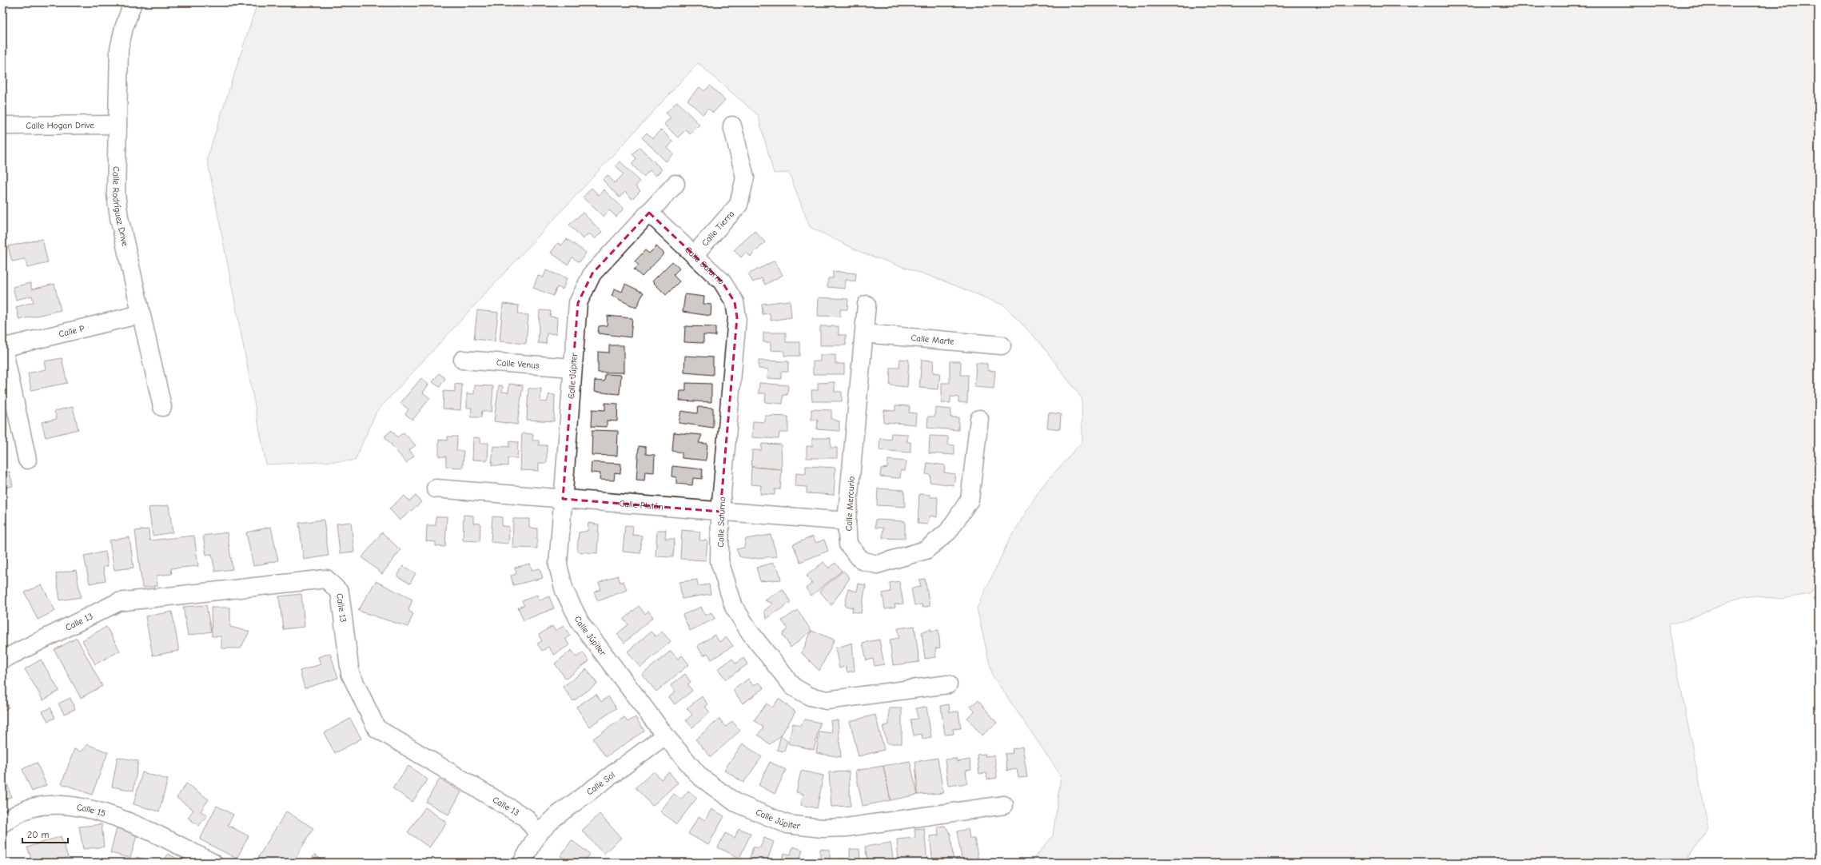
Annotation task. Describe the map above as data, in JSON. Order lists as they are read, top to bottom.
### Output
{
  "streets": {
    "street": [
      "Calle Hogan Drive",
      "Calle Rodríguez Drive",
      "Calle Tierra",
      "Calle Saturno",
      "Calle P",
      "Calle Marte",
      "Calle Venus",
      "Calle Júpiter",
      "Calle Mercurio",
      "Calle Plutón",
      "Calle 13",
      "Calle Sol",
      "Calle 15"
    ]
  },
  "crossings": [
    ["Calle Hogan Drive", "Calle Rodríguez Drive"],
    ["Calle Rodríguez Drive", "Calle P"],
    ["Calle Tierra", "Calle Saturno"],
    ["Calle Saturno", "Calle Júpiter"],
    ["Calle Saturno", "Calle Plutón"],
    ["Calle Marte", "Calle Mercurio"],
    ["Calle Venus", "Calle Júpiter"],
    ["Calle Júpiter", "Calle Plutón"],
    ["Calle Júpiter", "Calle Sol"],
    ["Calle Mercurio", "Calle Plutón"],
    ["Calle 13", "Calle Sol"]
  ],
  "scale_bar": "20 m"
}
